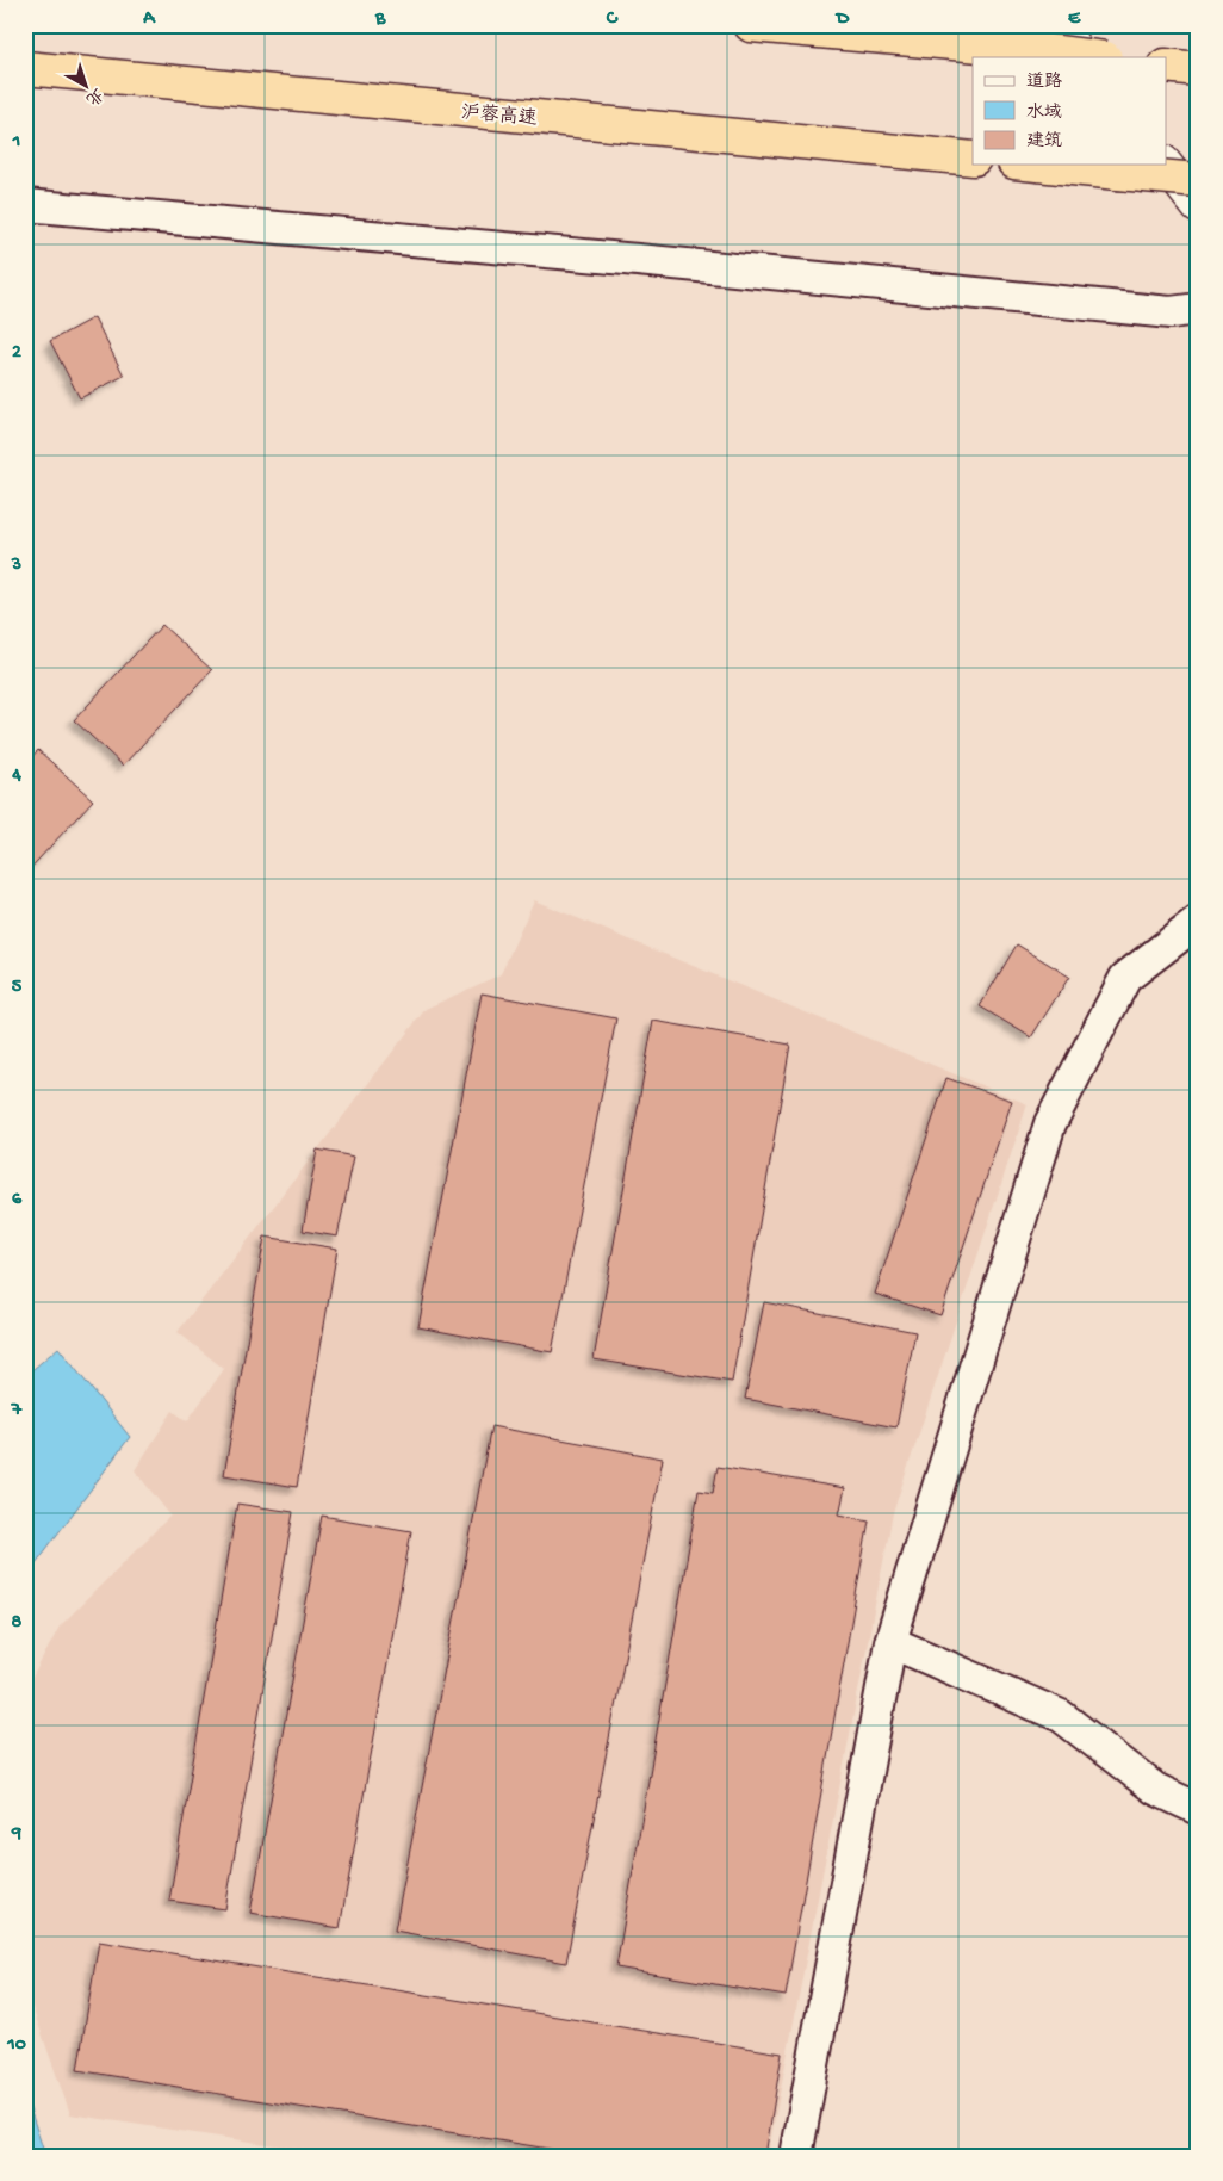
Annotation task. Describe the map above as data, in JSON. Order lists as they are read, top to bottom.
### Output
{
  "streets": {
    "highway": ["沪蓉高速"]
  },
  "legend": ["道路", "水域", "建筑"],
  "north": "bottom right",
  "grid": {
    "columns": [
      "A",
      "B",
      "C",
      "D",
      "E"
    ],
    "rows": [
      "1",
      "2",
      "3",
      "4",
      "5",
      "6",
      "7",
      "8",
      "9",
      "10"
    ]
  }
}
